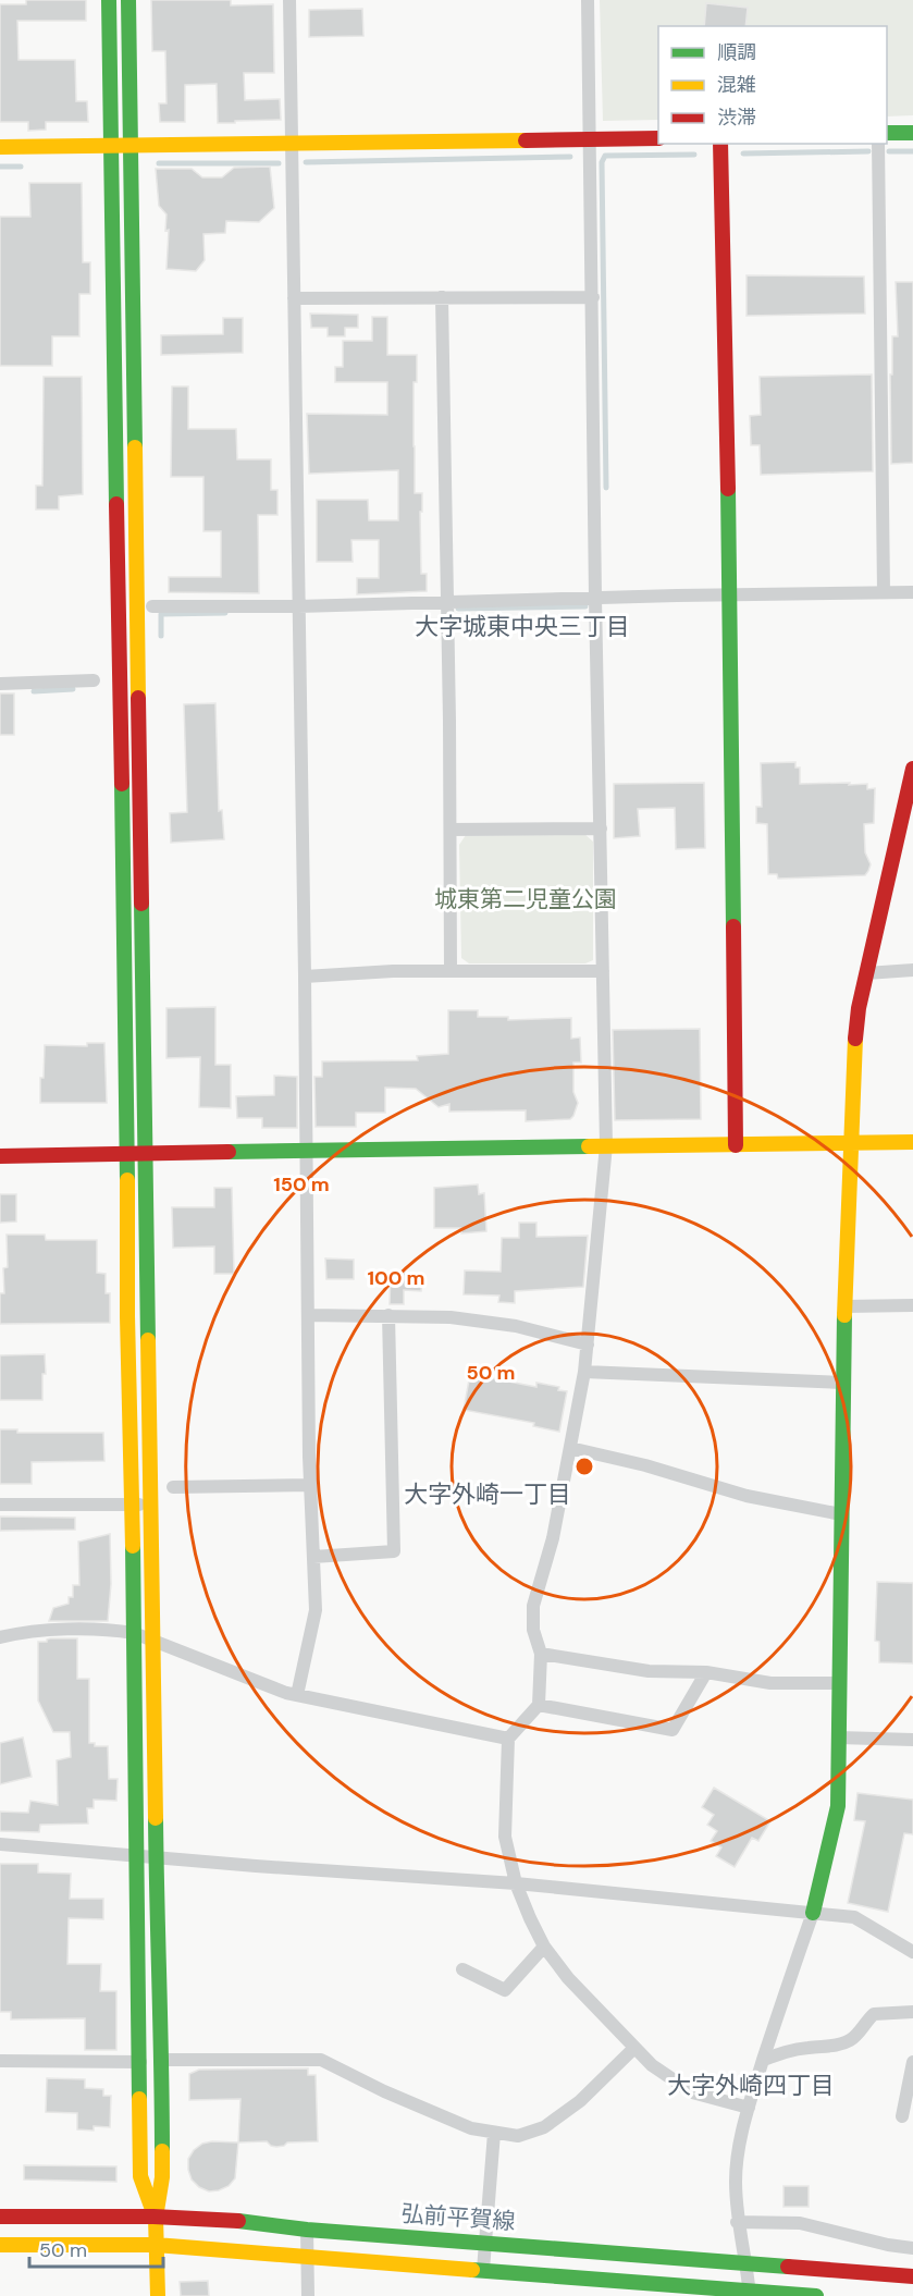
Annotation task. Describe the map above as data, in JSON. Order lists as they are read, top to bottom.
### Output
{
  "streets": {
    "street": ["弘前平賀線"]
  },
  "districts": ["大字城東中央三丁目", "大字外崎一丁目", "大字外崎四丁目"],
  "parks": ["城東第二児童公園"],
  "legend": ["順調", "混雑", "渋滞"],
  "scale_bar": "50 m",
  "rings": ["150 m", "100 m", "50 m"]
}
